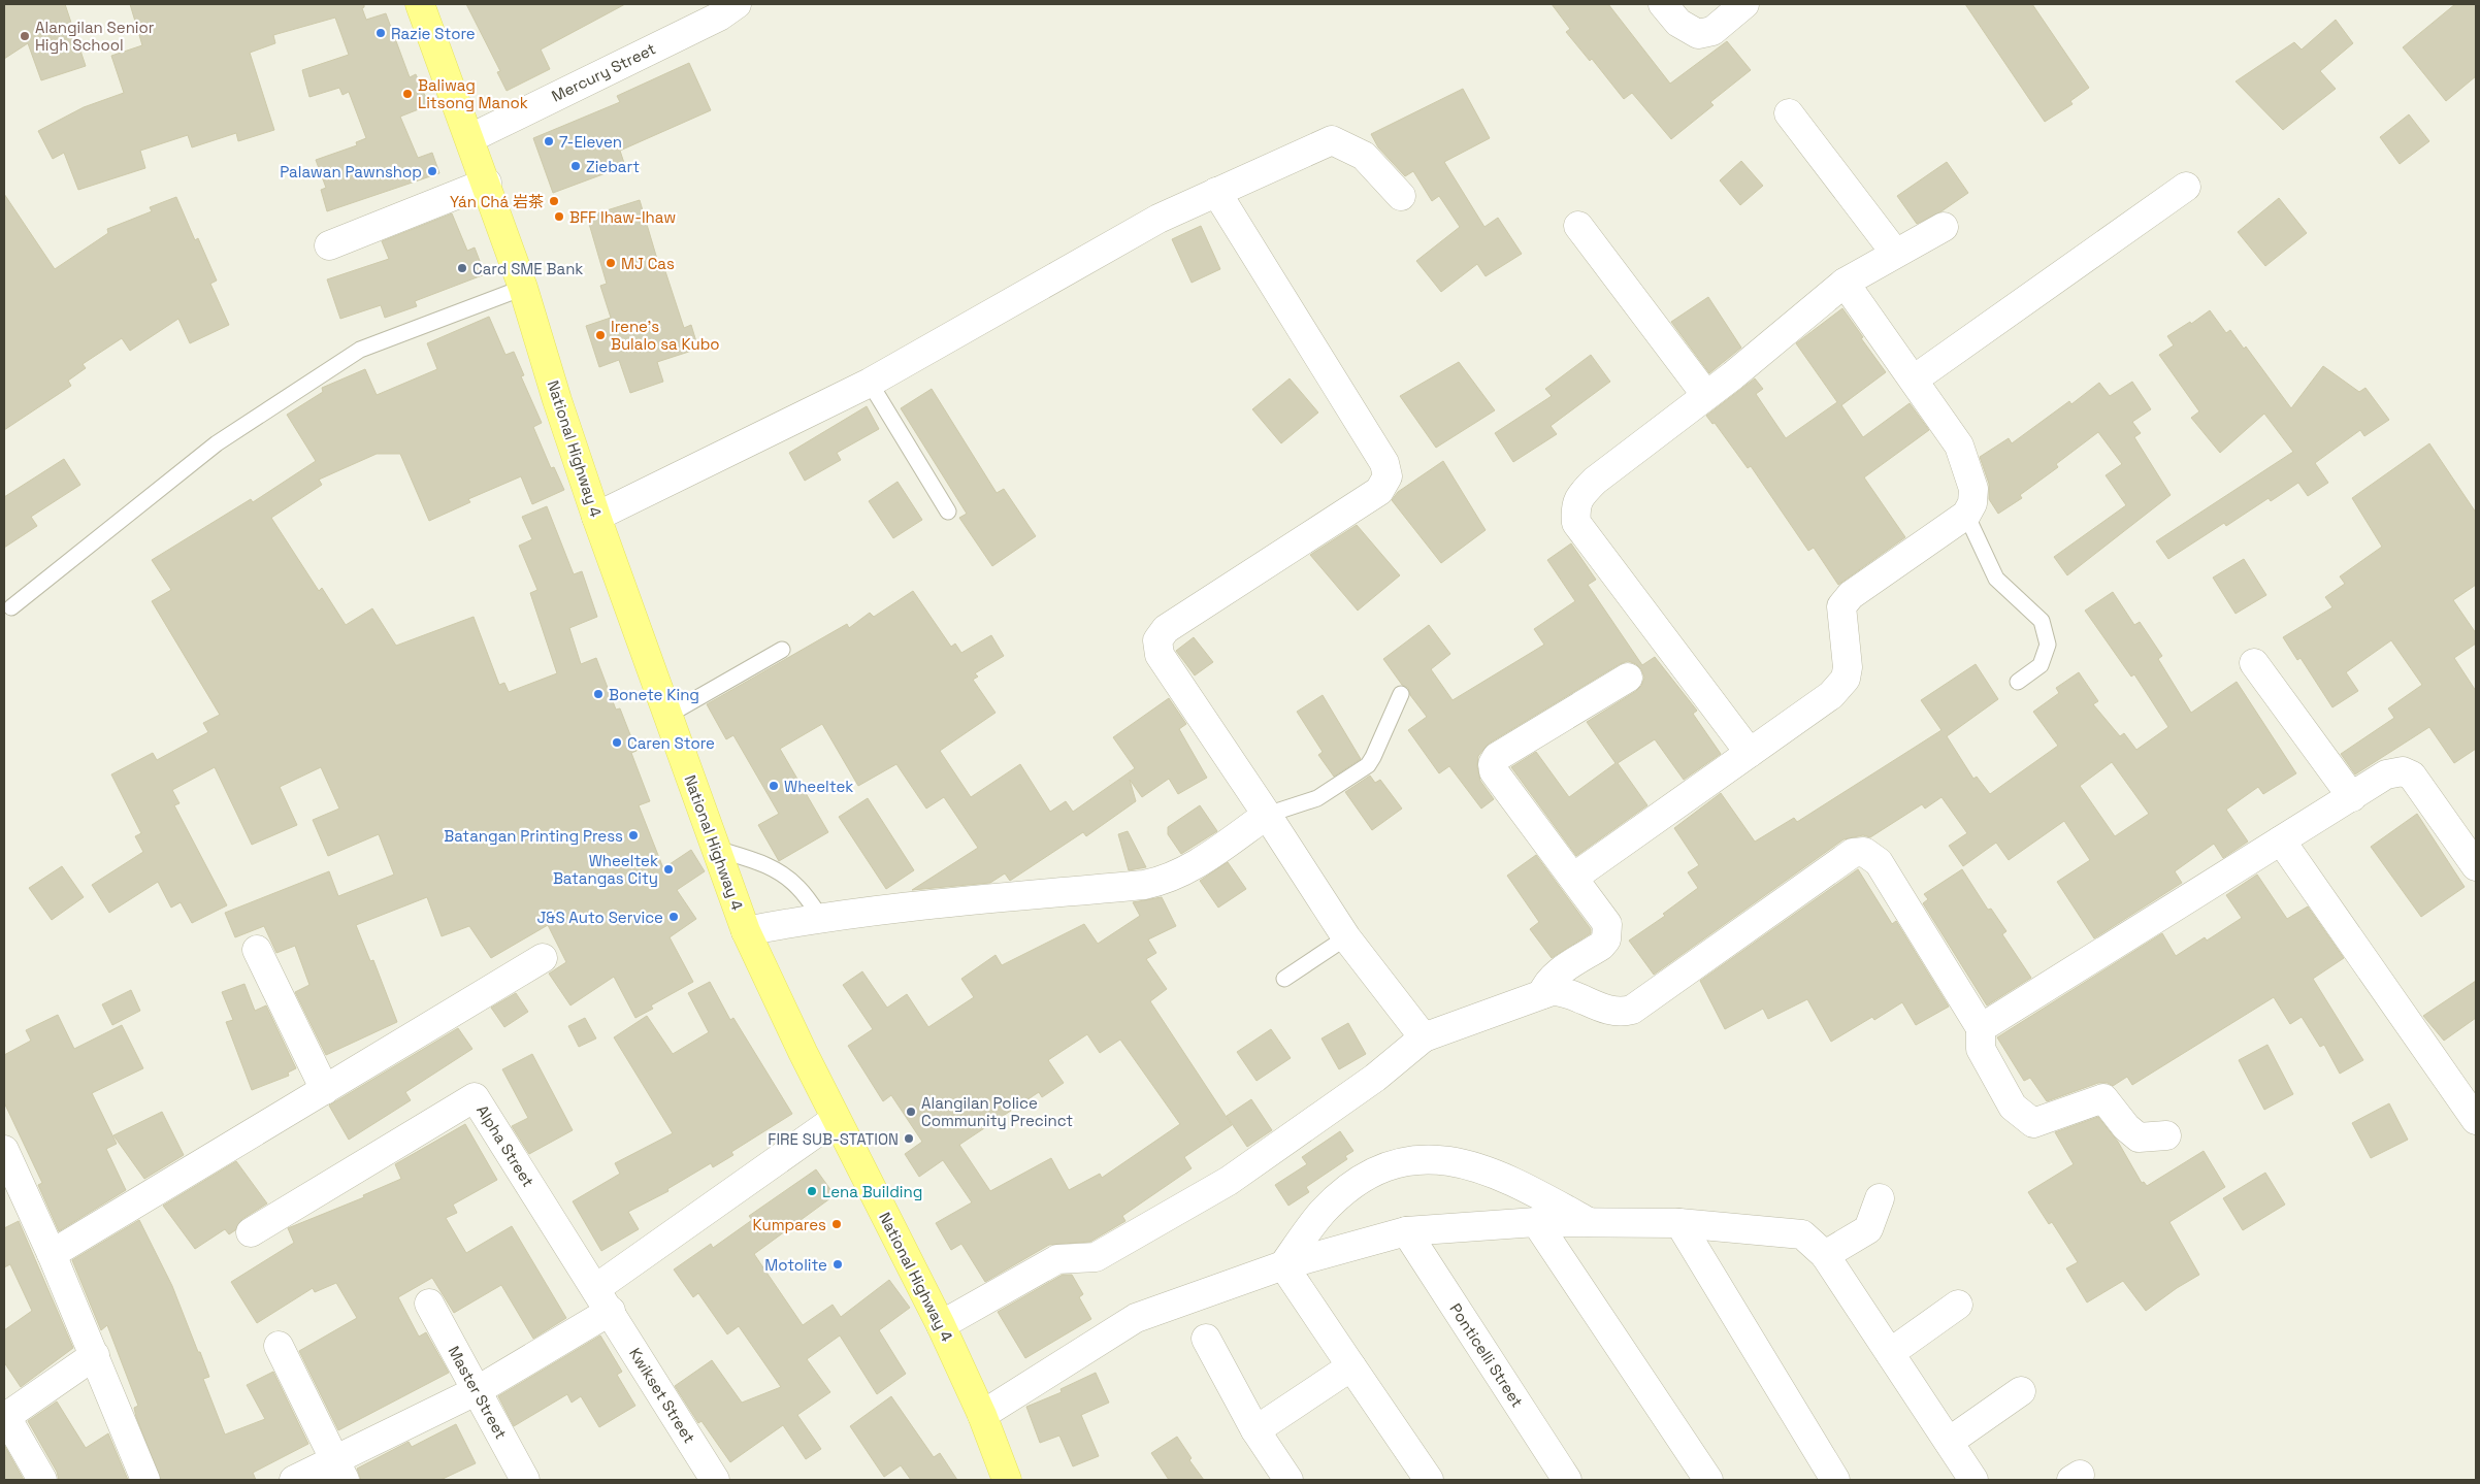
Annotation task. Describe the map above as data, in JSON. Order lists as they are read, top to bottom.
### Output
{
  "streets": {
    "main road": ["National Highway 4"],
    "street": [
      "Mercury Street",
      "Alpha Street",
      "Ponticelli Street",
      "Master Street",
      "Kwikset Street"
    ]
  },
  "crossings": [
    ["Mercury Street", "National Highway 4"],
    ["Alpha Street", "Kwikset Street"]
  ],
  "places": [
    "Razie Store",
    "Alangilan Senior High School",
    "Baliwag Litsong Manok",
    "7-Eleven",
    "Ziebart",
    "Palawan Pawnshop",
    "Yán Chá 岩茶",
    "BFF Ihaw-Ihaw",
    "MJ Cas",
    "Card SME Bank",
    "Irene's Bulalo sa Kubo",
    "Bonete King",
    "Caren Store",
    "Wheeltek",
    "Batangan Printing Press",
    "Wheeltek Batangas City",
    "J&S Auto Service",
    "Alangilan Police Community Precinct",
    "FIRE SUB-STATION",
    "Lena Building",
    "Kumpares",
    "Motolite"
  ]
}
